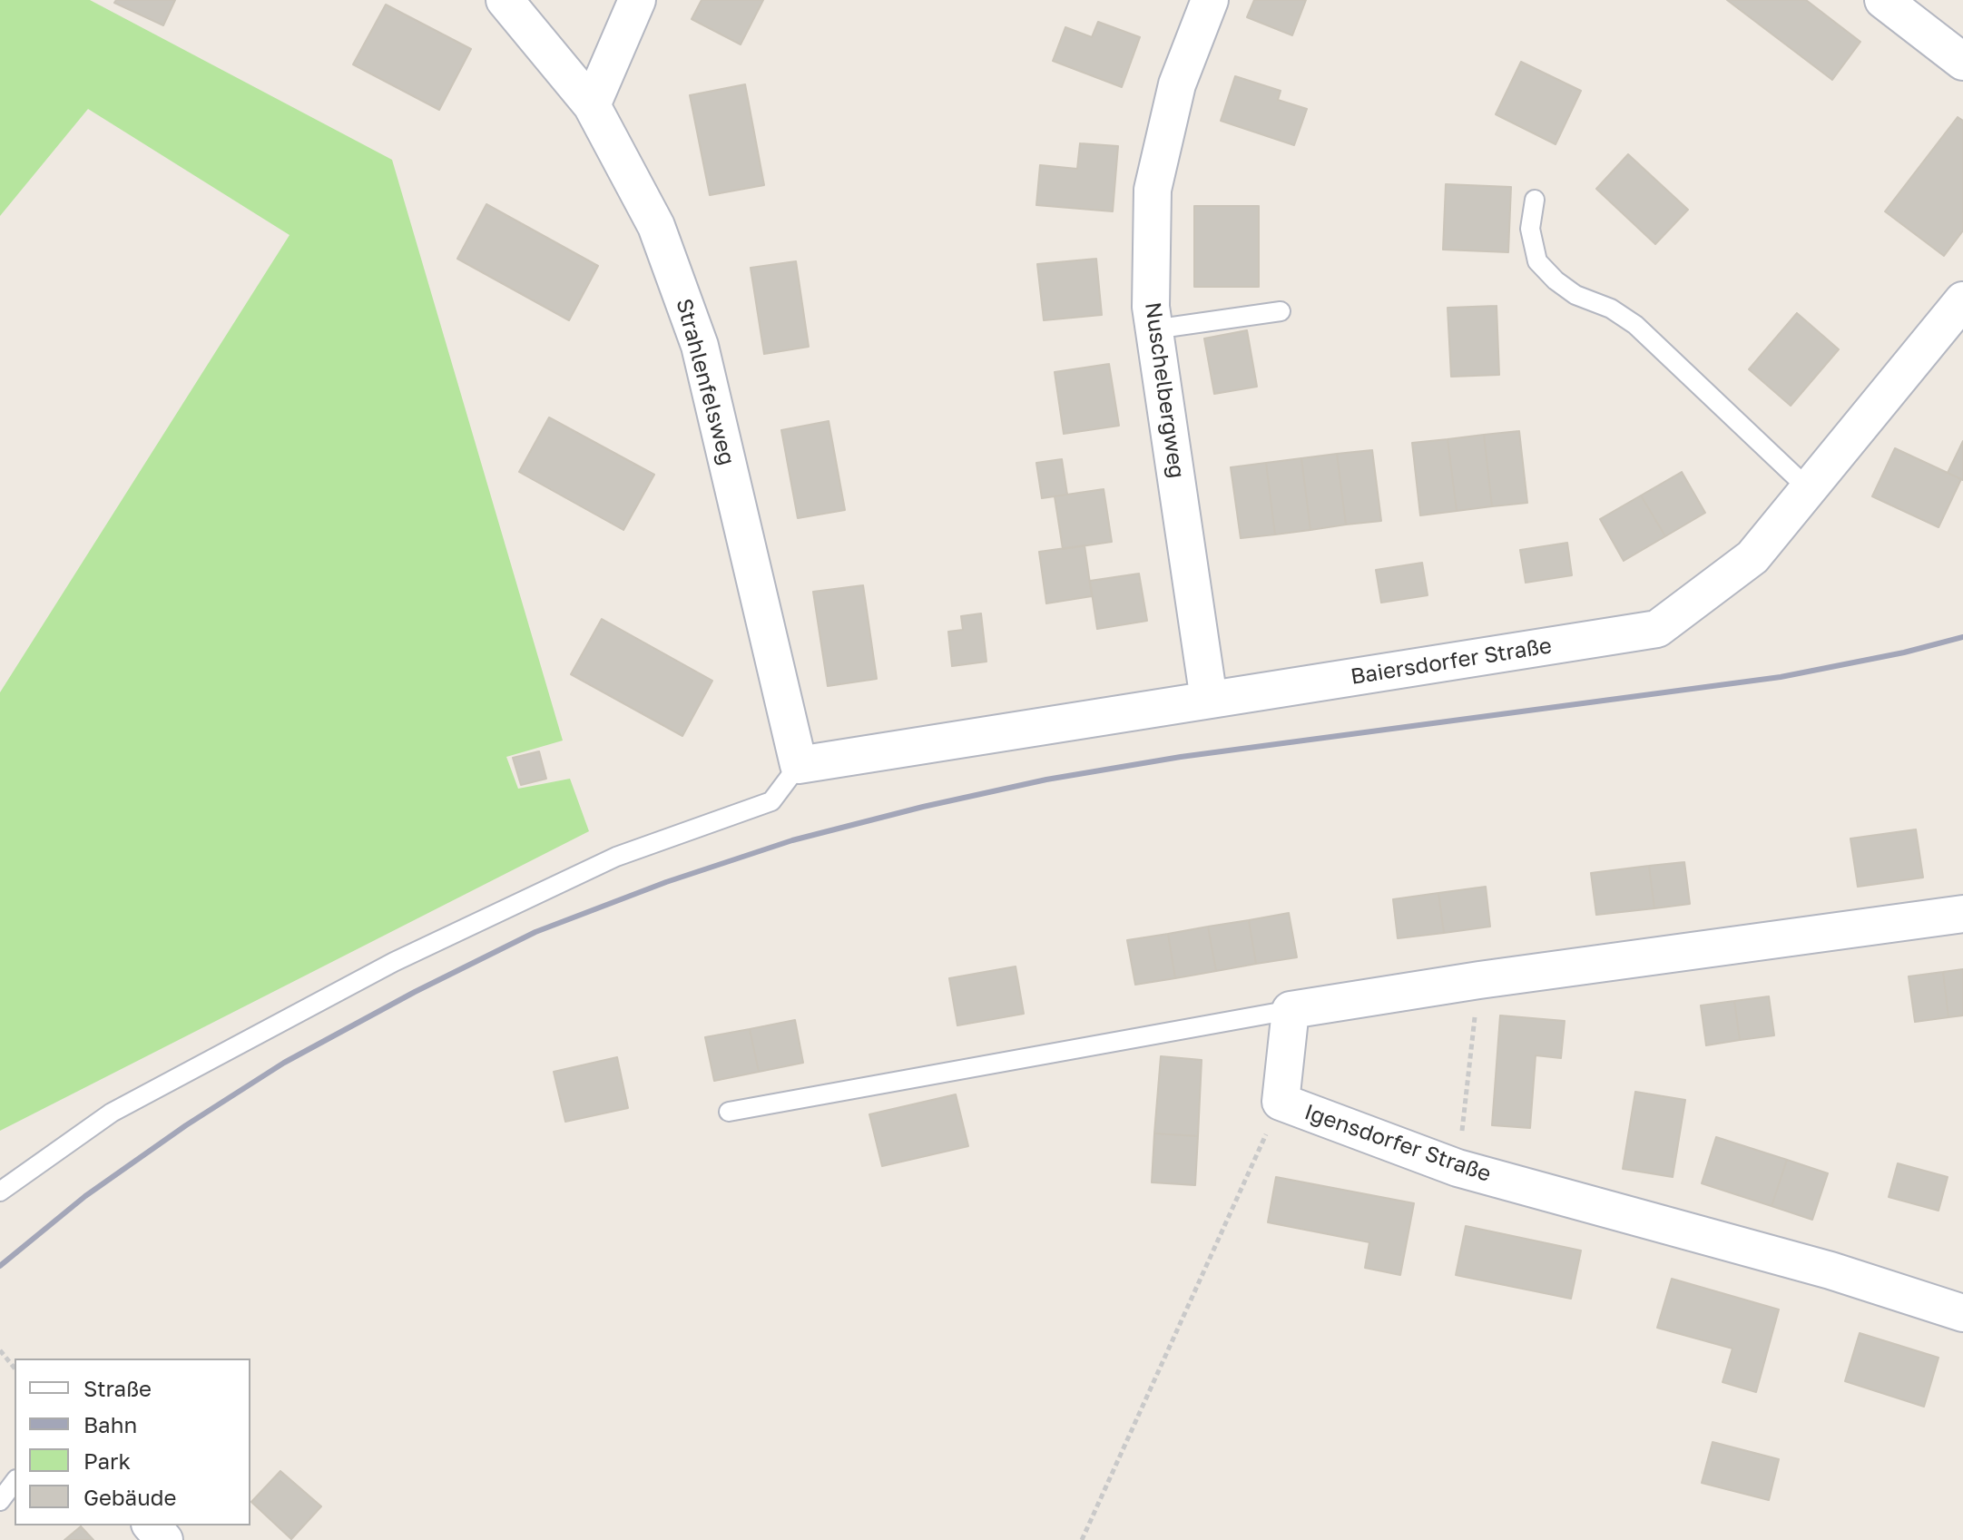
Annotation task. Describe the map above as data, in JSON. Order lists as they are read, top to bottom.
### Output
{
  "streets": {
    "street": [
      "Strahlenfelsweg",
      "Nuschelbergweg",
      "Baiersdorfer Straße",
      "Igensdorfer Straße"
    ]
  },
  "crossings": [
    ["Strahlenfelsweg", "Baiersdorfer Straße"],
    ["Nuschelbergweg", "Baiersdorfer Straße"]
  ],
  "legend": [
    "Straße",
    "Bahn",
    "Park",
    "Gebäude"
  ]
}
